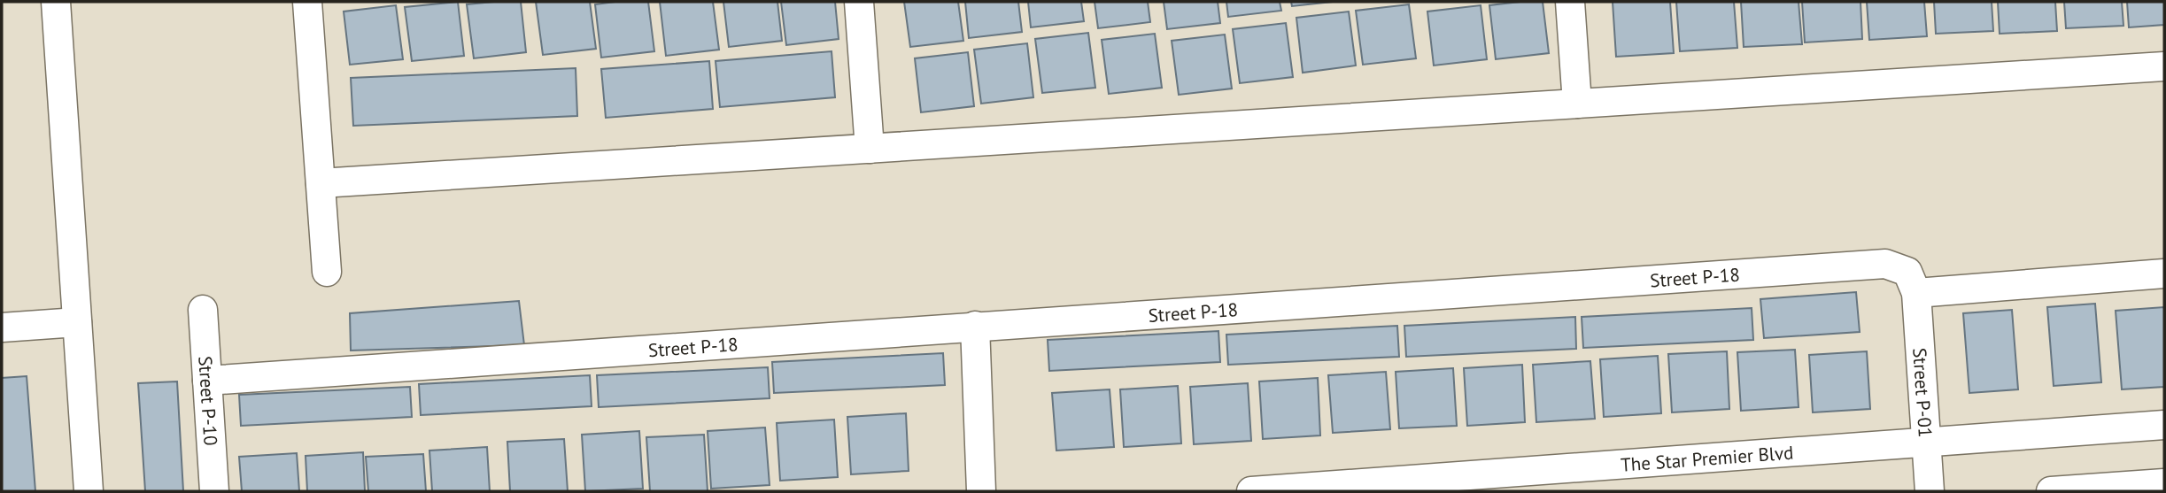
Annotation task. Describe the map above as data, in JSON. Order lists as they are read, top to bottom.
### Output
{
  "streets": {
    "street": [
      "Street P-18",
      "Street P-01",
      "Street P-10",
      "The Star Premier Blvd"
    ]
  },
  "crossings": [
    ["Street P-18", "Street P-01"],
    ["Street P-18", "Street P-10"],
    ["Street P-01", "The Star Premier Blvd"]
  ]
}
